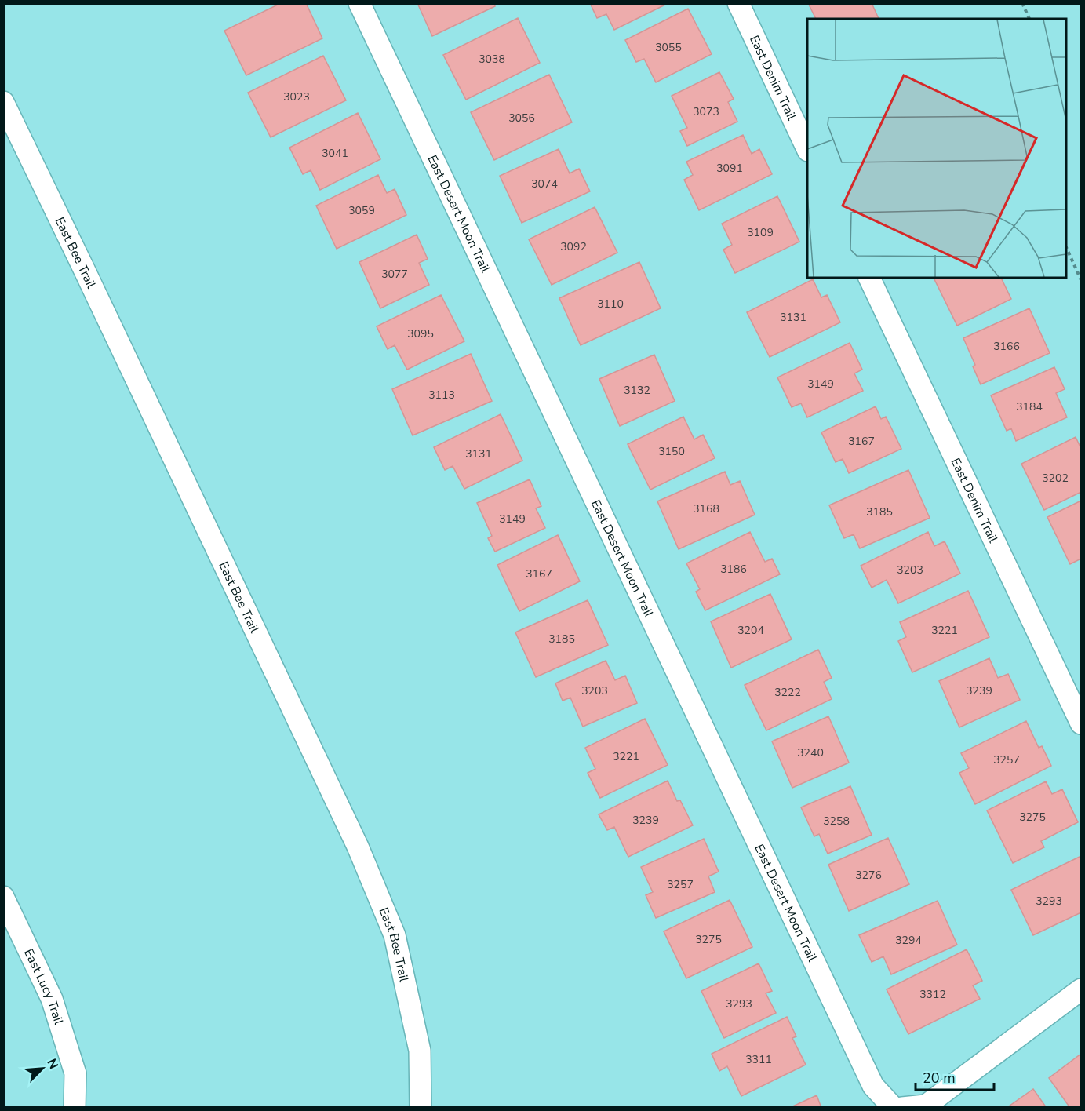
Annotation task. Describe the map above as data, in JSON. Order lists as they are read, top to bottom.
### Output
{
  "streets": {
    "street": [
      "East Denim Trail",
      "East Desert Moon Trail",
      "East Bee Trail",
      "East Lucy Trail"
    ]
  },
  "house_numbers": [
    "3055",
    "3038",
    "3023",
    "3073",
    "3056",
    "3041",
    "3091",
    "3074",
    "3059",
    "3109",
    "3092",
    "3077",
    "3110",
    "3131",
    "3095",
    "3166",
    "3149",
    "3132",
    "3113",
    "3184",
    "3167",
    "3150",
    "3131",
    "3202",
    "3168",
    "3185",
    "3149",
    "3186",
    "3203",
    "3167",
    "3204",
    "3221",
    "3185",
    "3203",
    "3239",
    "3222",
    "3240",
    "3221",
    "3257",
    "3275",
    "3239",
    "3258",
    "3276",
    "3257",
    "3293",
    "3275",
    "3294",
    "3312",
    "3293",
    "3311"
  ],
  "scale_bar": "20 m",
  "north": "top right"
}
